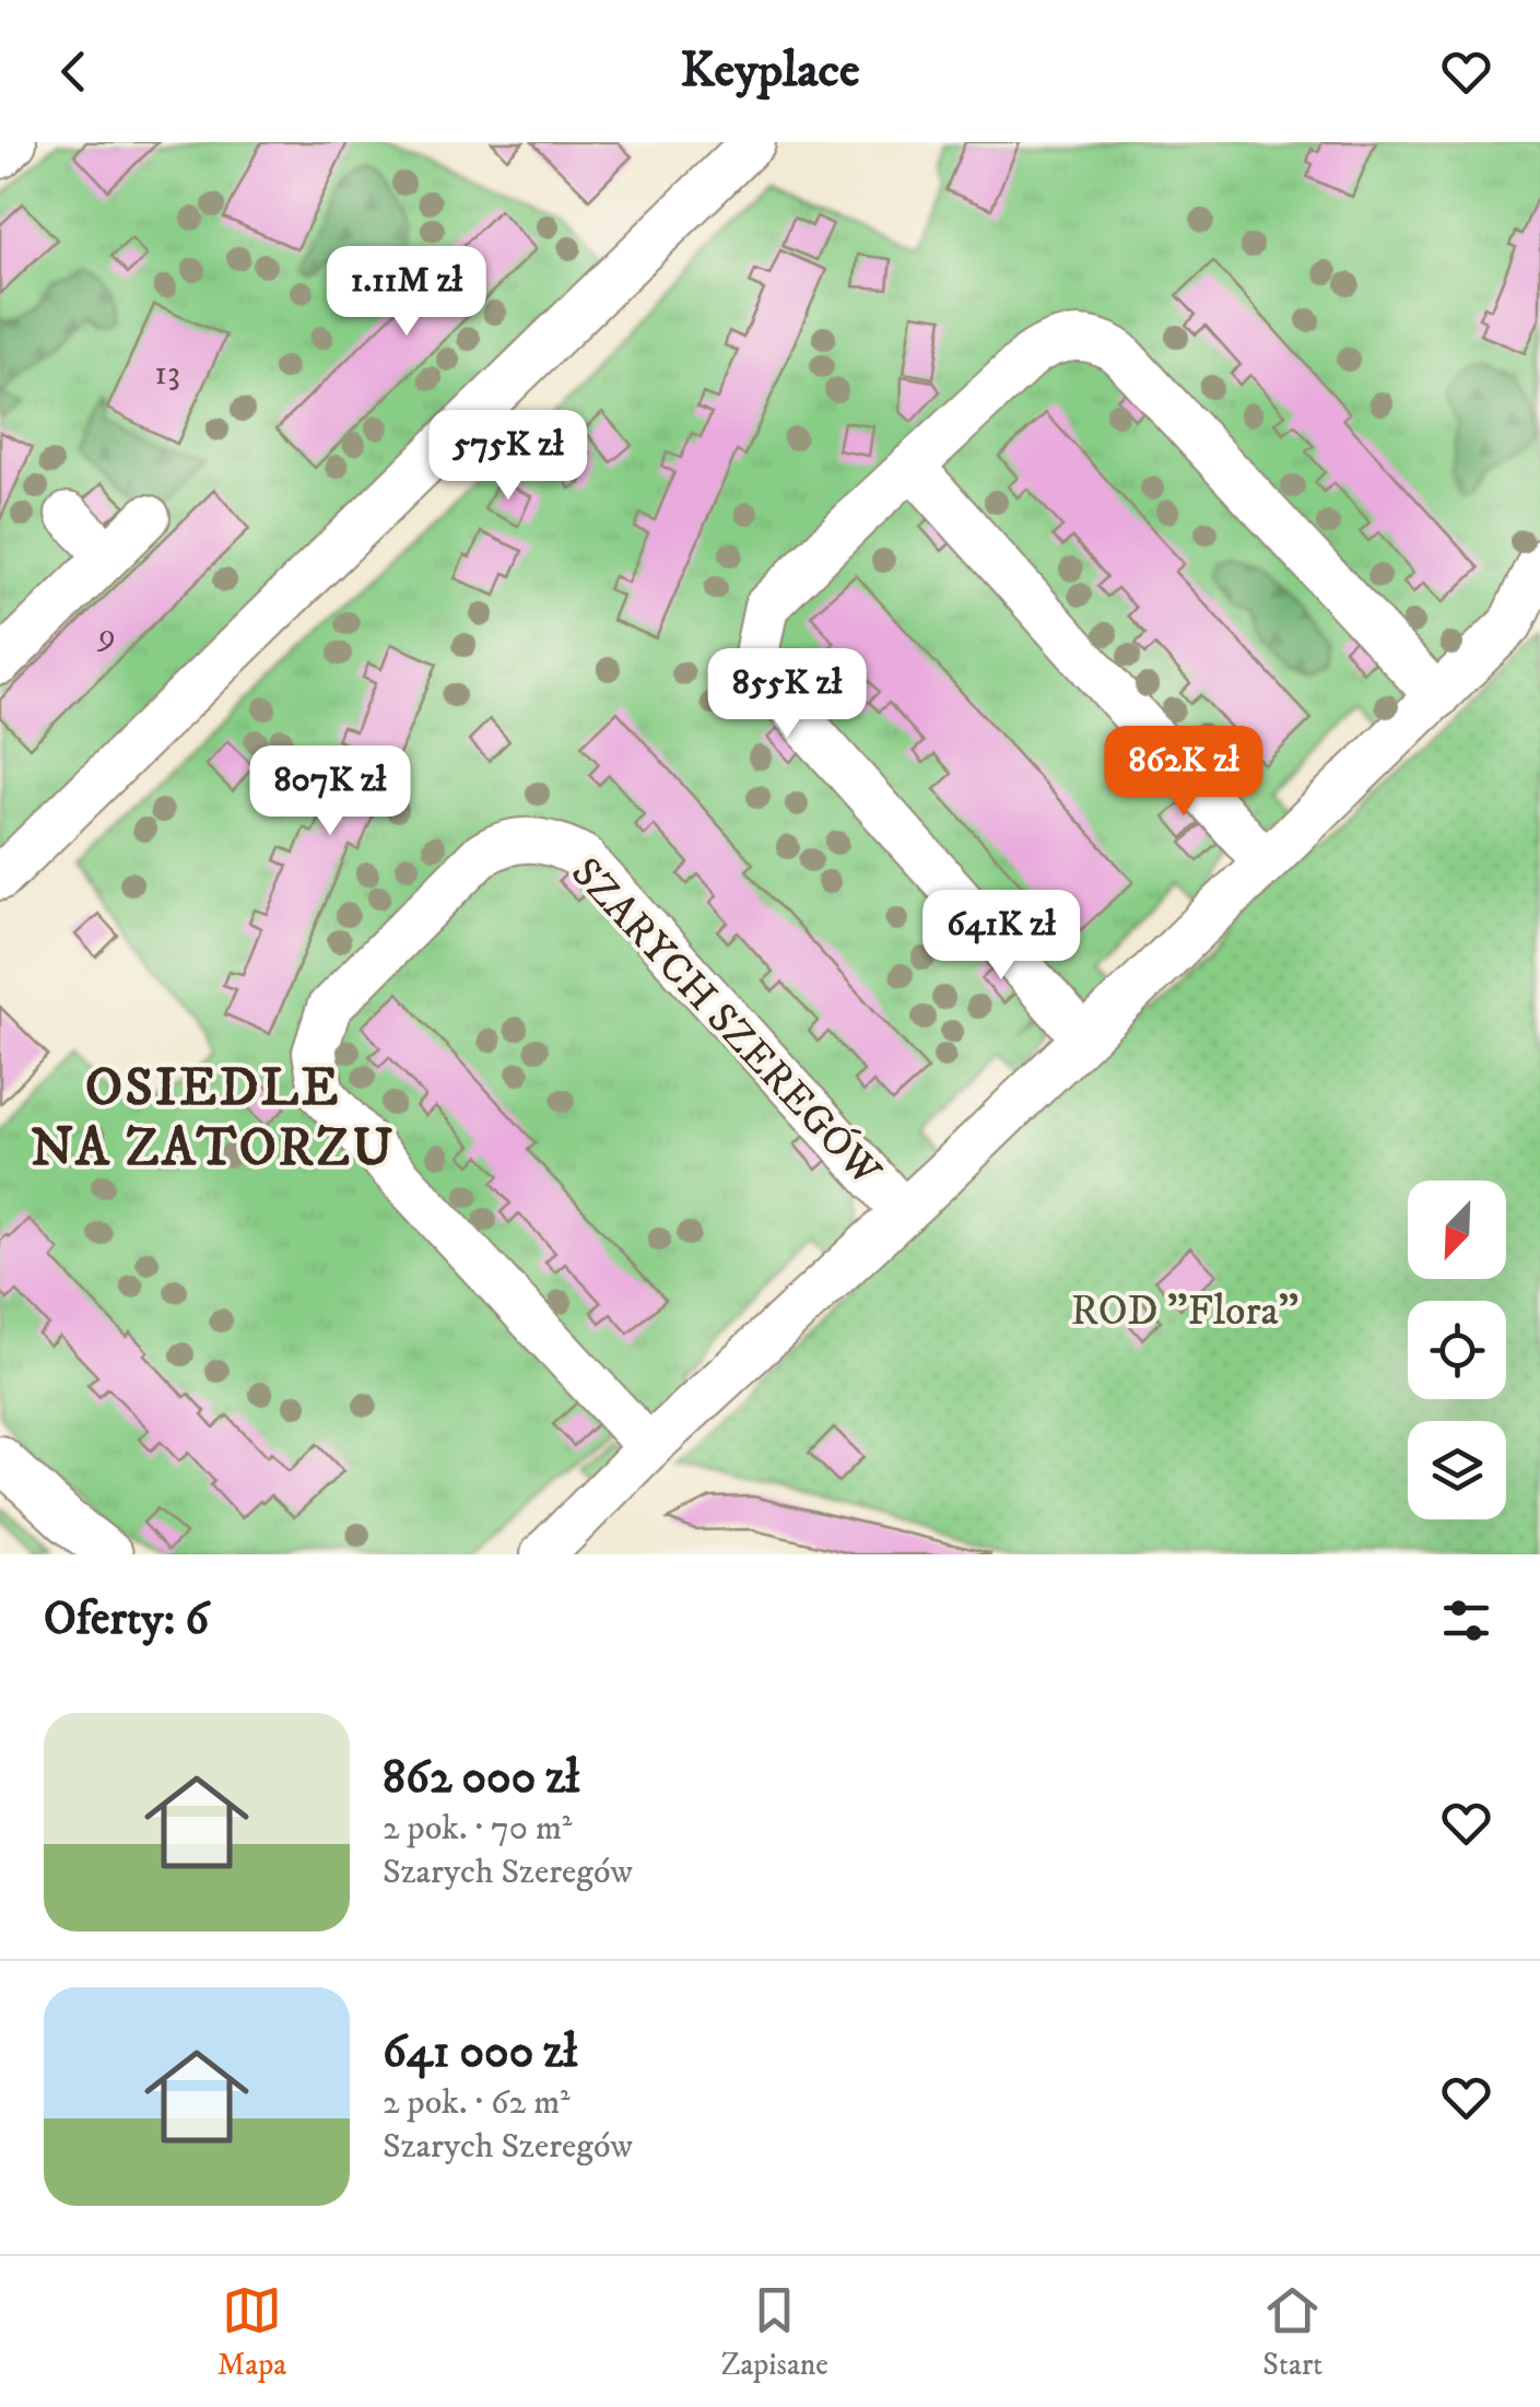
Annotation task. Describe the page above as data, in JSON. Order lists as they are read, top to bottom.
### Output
{
  "streets": {
    "street": ["SZARYCH SZEREGÓW"]
  },
  "districts": ["OSIEDLE NA ZATORZU"],
  "parks": ["ROD \"Flora\""],
  "house_numbers": ["13", "9"],
  "north": "bottom left",
  "page": {
    "header": "Keyplace",
    "price": [
      "1.11M zł",
      "575K zł",
      "855K zł",
      "862K zł",
      "807K zł",
      "641K zł"
    ],
    "heading": "Oferty: 6",
    "list": [
      {
        "name": "862 000 zł",
        "note": "2 pok. · 70 m² · Szarych Szeregów"
      },
      {
        "name": "641 000 zł",
        "note": "2 pok. · 62 m² · Szarych Szeregów"
      }
    ],
    "tabs": ["Mapa", "Zapisane", "Start"]
  }
}
